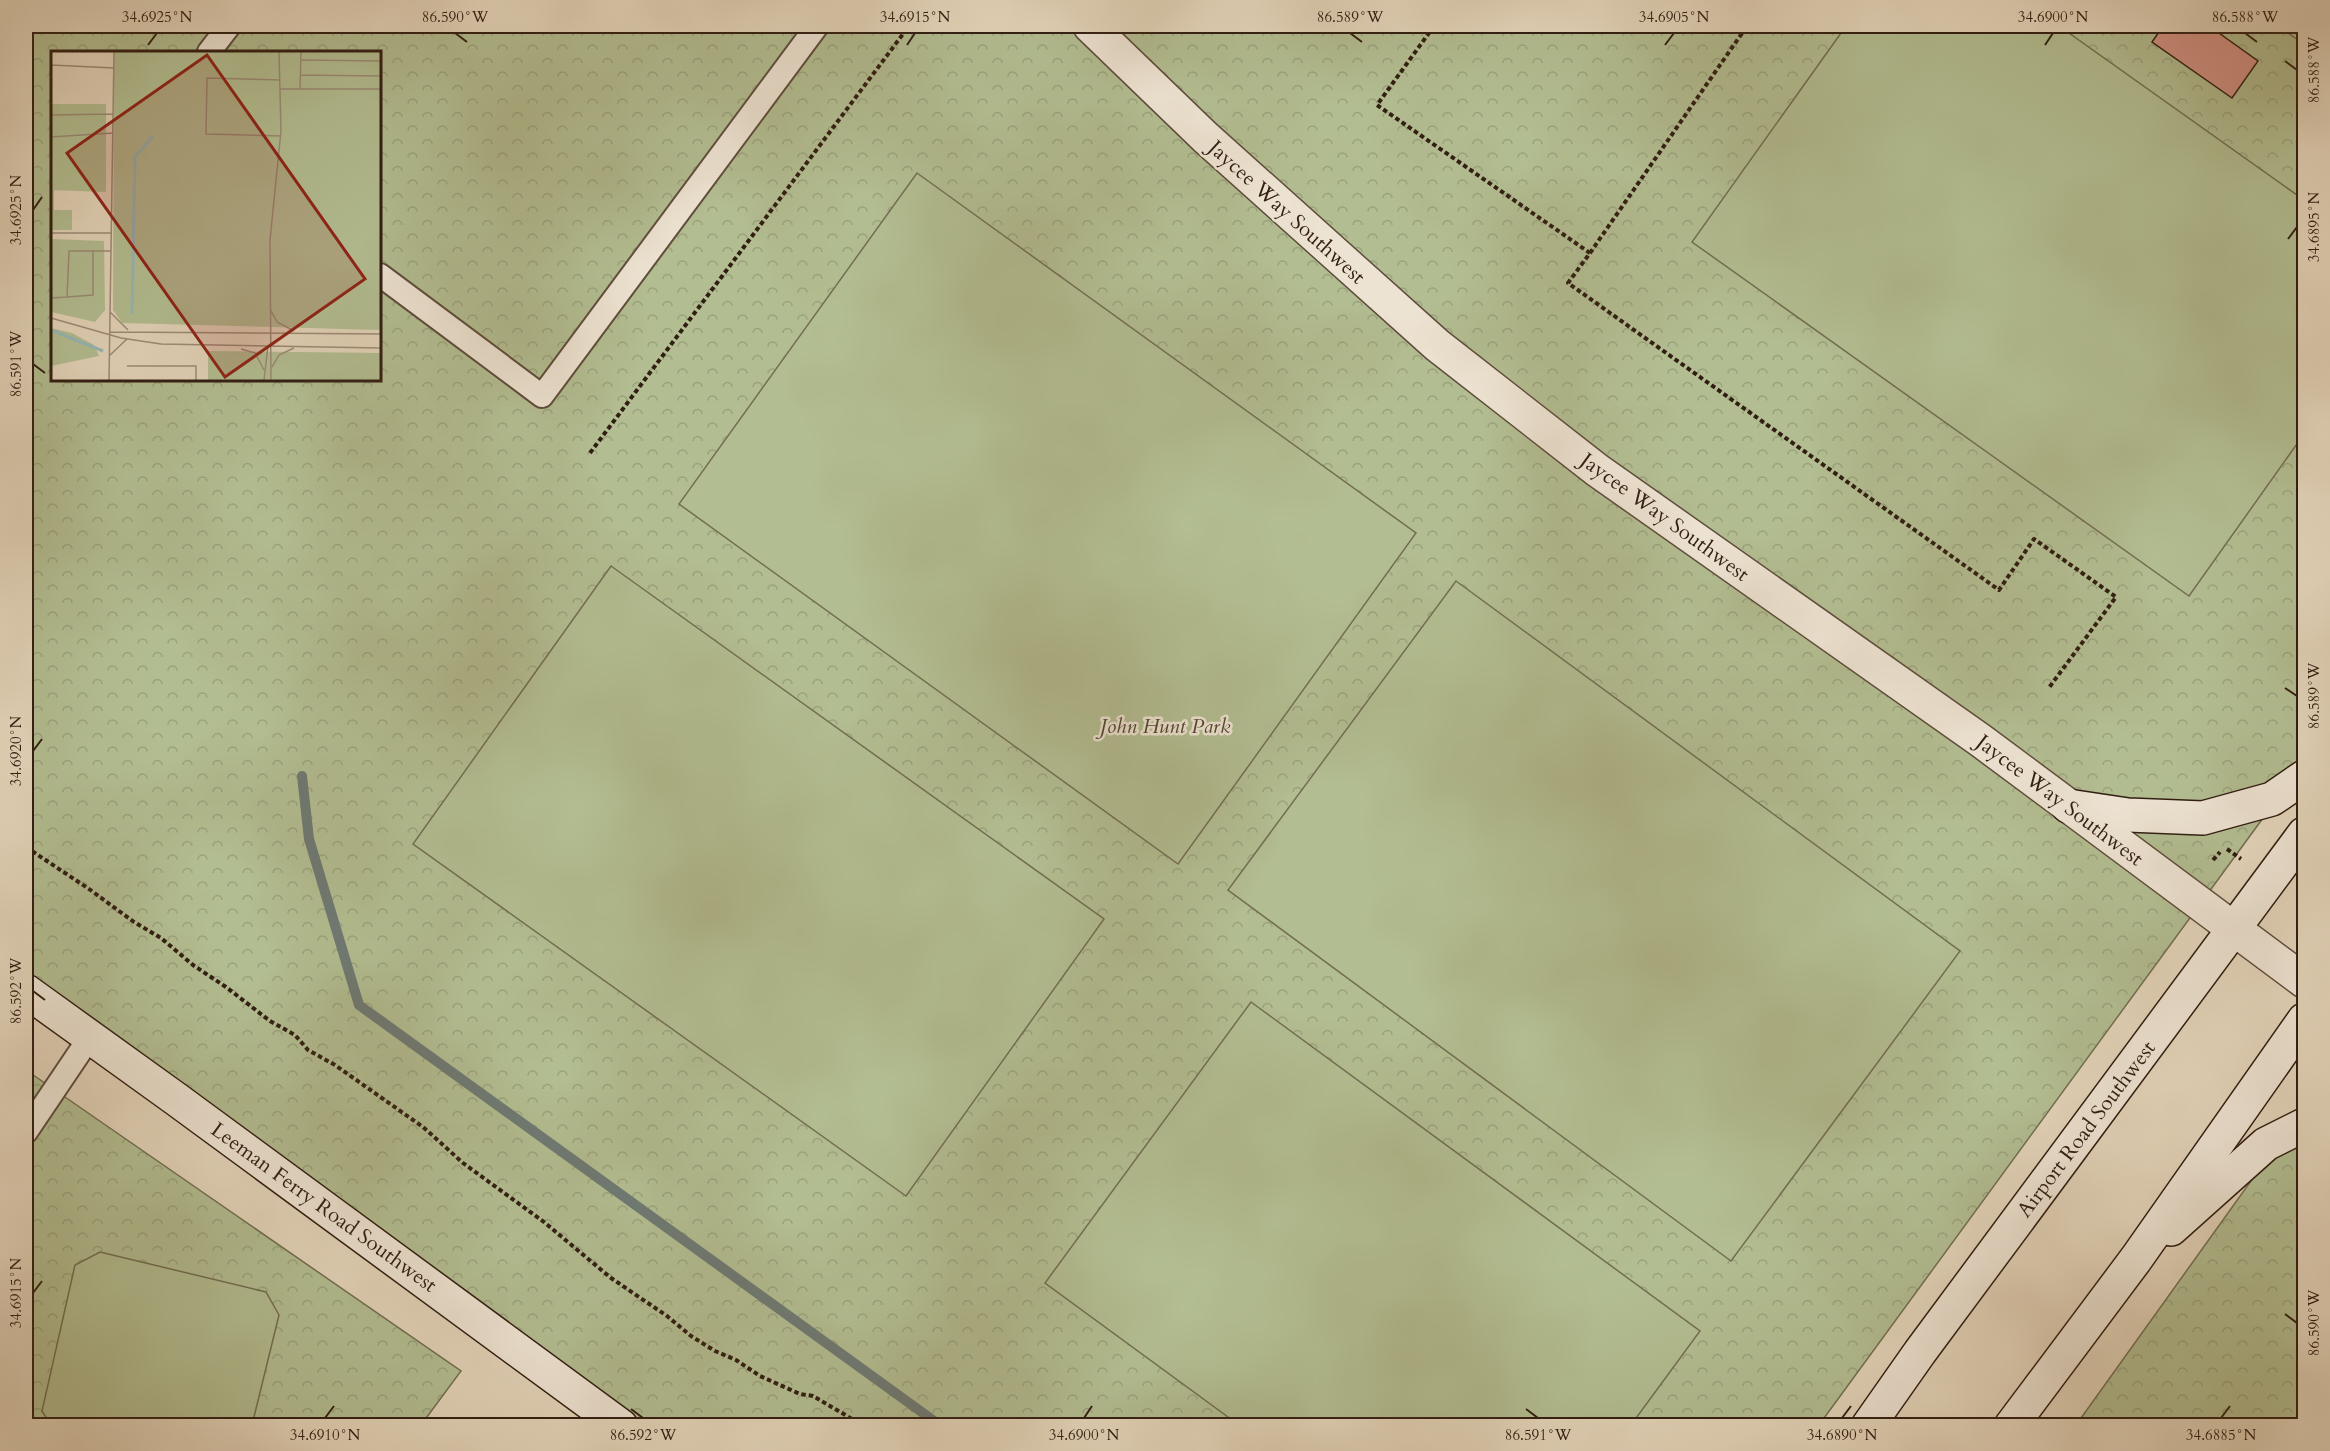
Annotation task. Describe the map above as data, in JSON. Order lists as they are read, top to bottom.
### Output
{
  "streets": {
    "street": ["Jaycee Way Southwest", "Airport Road Southwest", "Leeman Ferry Road Southwest"]
  },
  "crossings": [
    ["Jaycee Way Southwest", "Airport Road Southwest"]
  ],
  "parks": ["John Hunt Park"],
  "coordinates": [
    "34.6925°N",
    "86.590°W",
    "34.6915°N",
    "86.589°W",
    "34.6905°N",
    "34.6900°N",
    "86.588°W",
    "34.6895°N",
    "86.591°W",
    "34.6920°N",
    "86.592°W",
    "34.6910°N",
    "34.6890°N",
    "34.6885°N"
  ]
}
